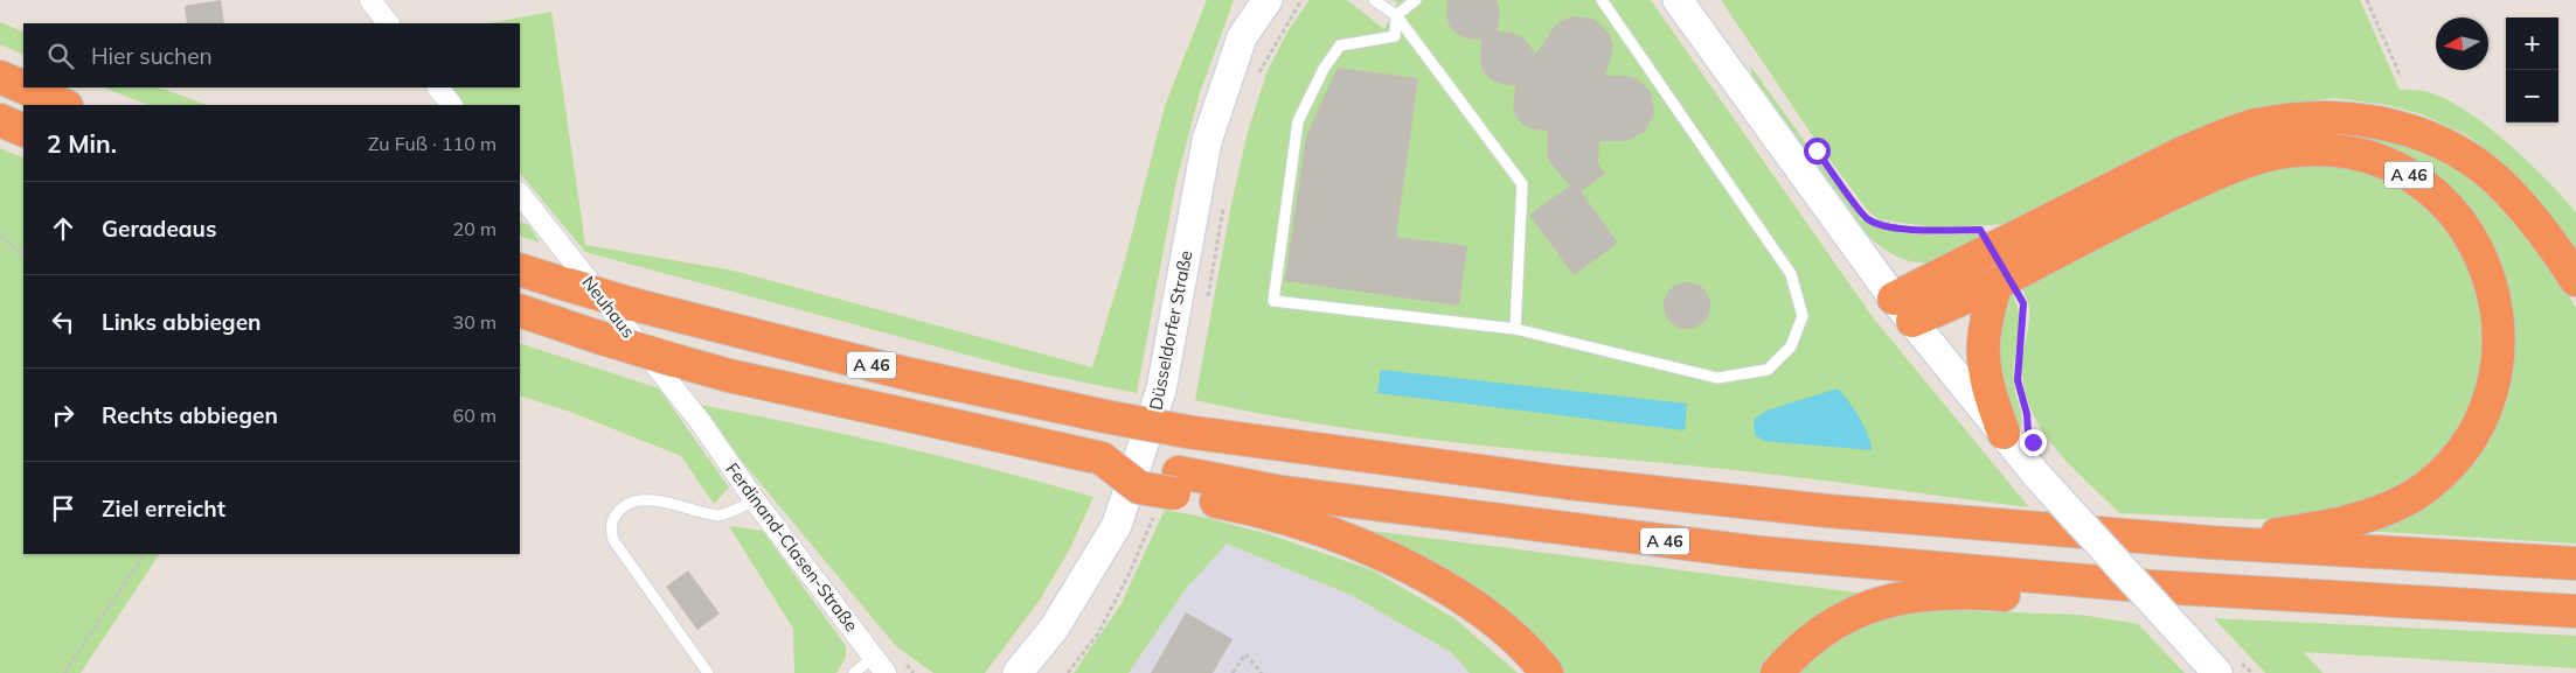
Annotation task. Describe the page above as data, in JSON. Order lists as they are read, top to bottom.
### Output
{
  "streets": {
    "highway": ["A 46"],
    "main road": ["Düsseldorfer Straße"],
    "street": ["Neuhaus", "Ferdinand-Clasen-Straße"]
  },
  "crossings": [
    ["Neuhaus", "Ferdinand-Clasen-Straße"]
  ],
  "north": "left",
  "page": {
    "map_buttons": ["+", "−"],
    "search": "Hier suchen",
    "heading": ["2 Min.", "Zu Fuß · 110 m"],
    "list": [
      ["Geradeaus", "20 m"],
      ["Links abbiegen", "30 m"],
      ["Rechts abbiegen", "60 m"],
      "Ziel erreicht"
    ]
  }
}
